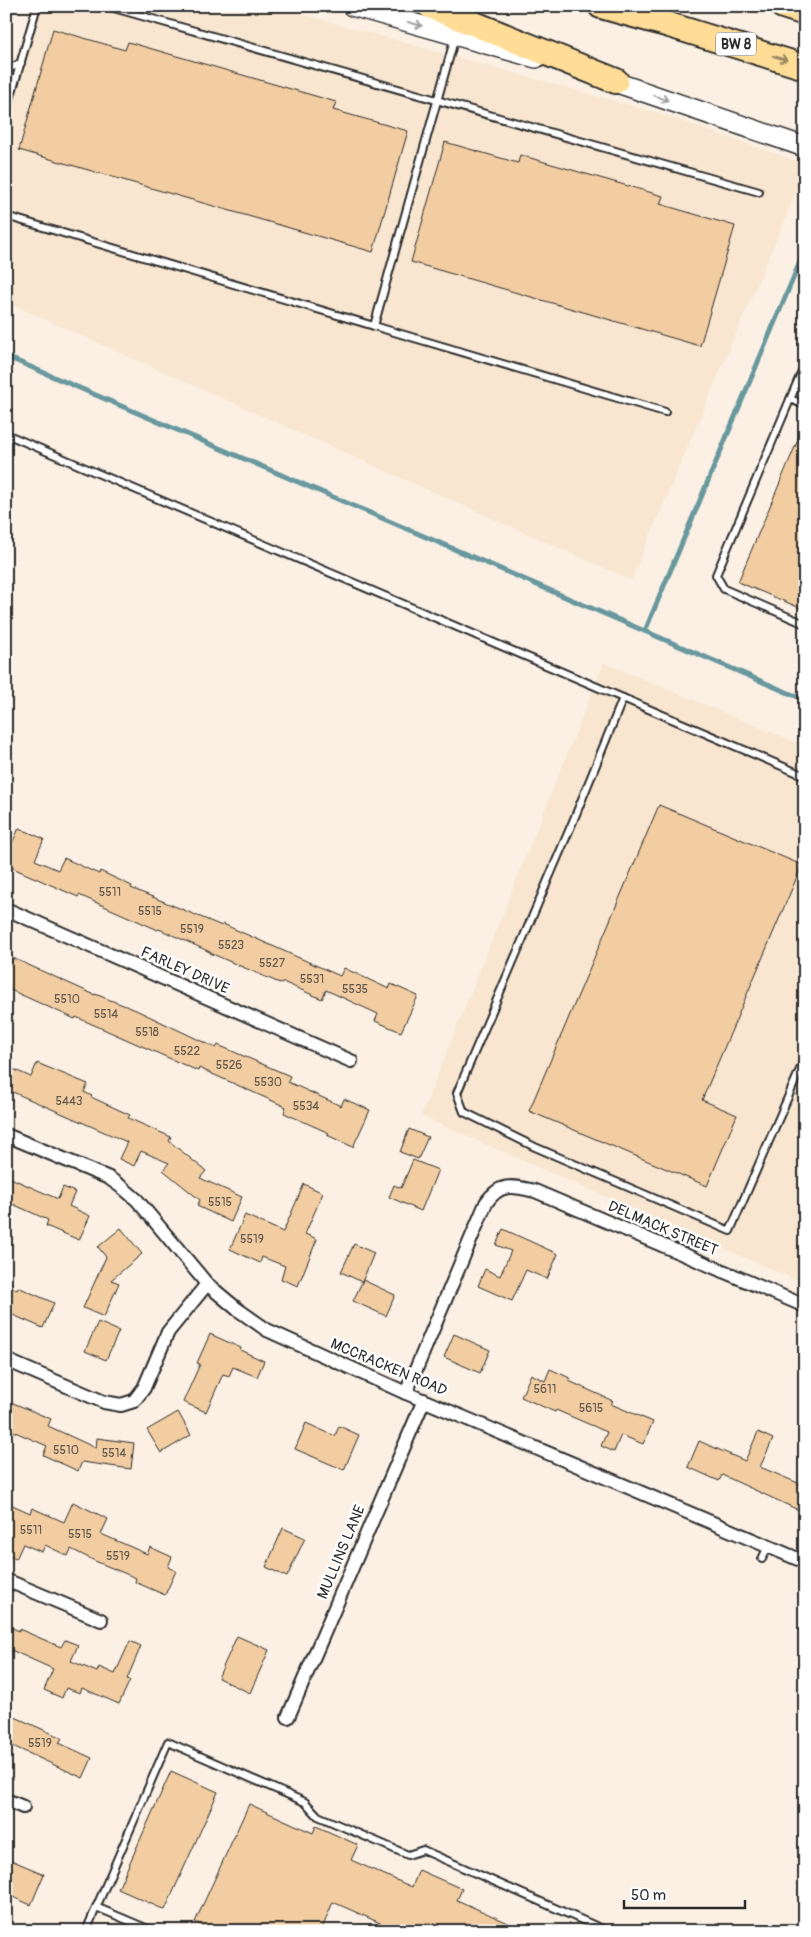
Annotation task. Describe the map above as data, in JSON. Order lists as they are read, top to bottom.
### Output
{
  "streets": {
    "highway": ["BW 8"],
    "street": [
      "FARLEY DRIVE",
      "DELMACK STREET",
      "MCCRACKEN ROAD",
      "MULLINS LANE"
    ]
  },
  "crossings": [
    ["DELMACK STREET", "MCCRACKEN ROAD"],
    ["MCCRACKEN ROAD", "MULLINS LANE"]
  ],
  "house_numbers": [
    "5511",
    "5515",
    "5519",
    "5523",
    "5527",
    "5531",
    "5535",
    "5510",
    "5514",
    "5518",
    "5522",
    "5526",
    "5530",
    "5443",
    "5534",
    "5515",
    "5519",
    "5611",
    "5615",
    "5510",
    "5514",
    "5511",
    "5515",
    "5519",
    "5519"
  ],
  "scale_bar": "50 m"
}
